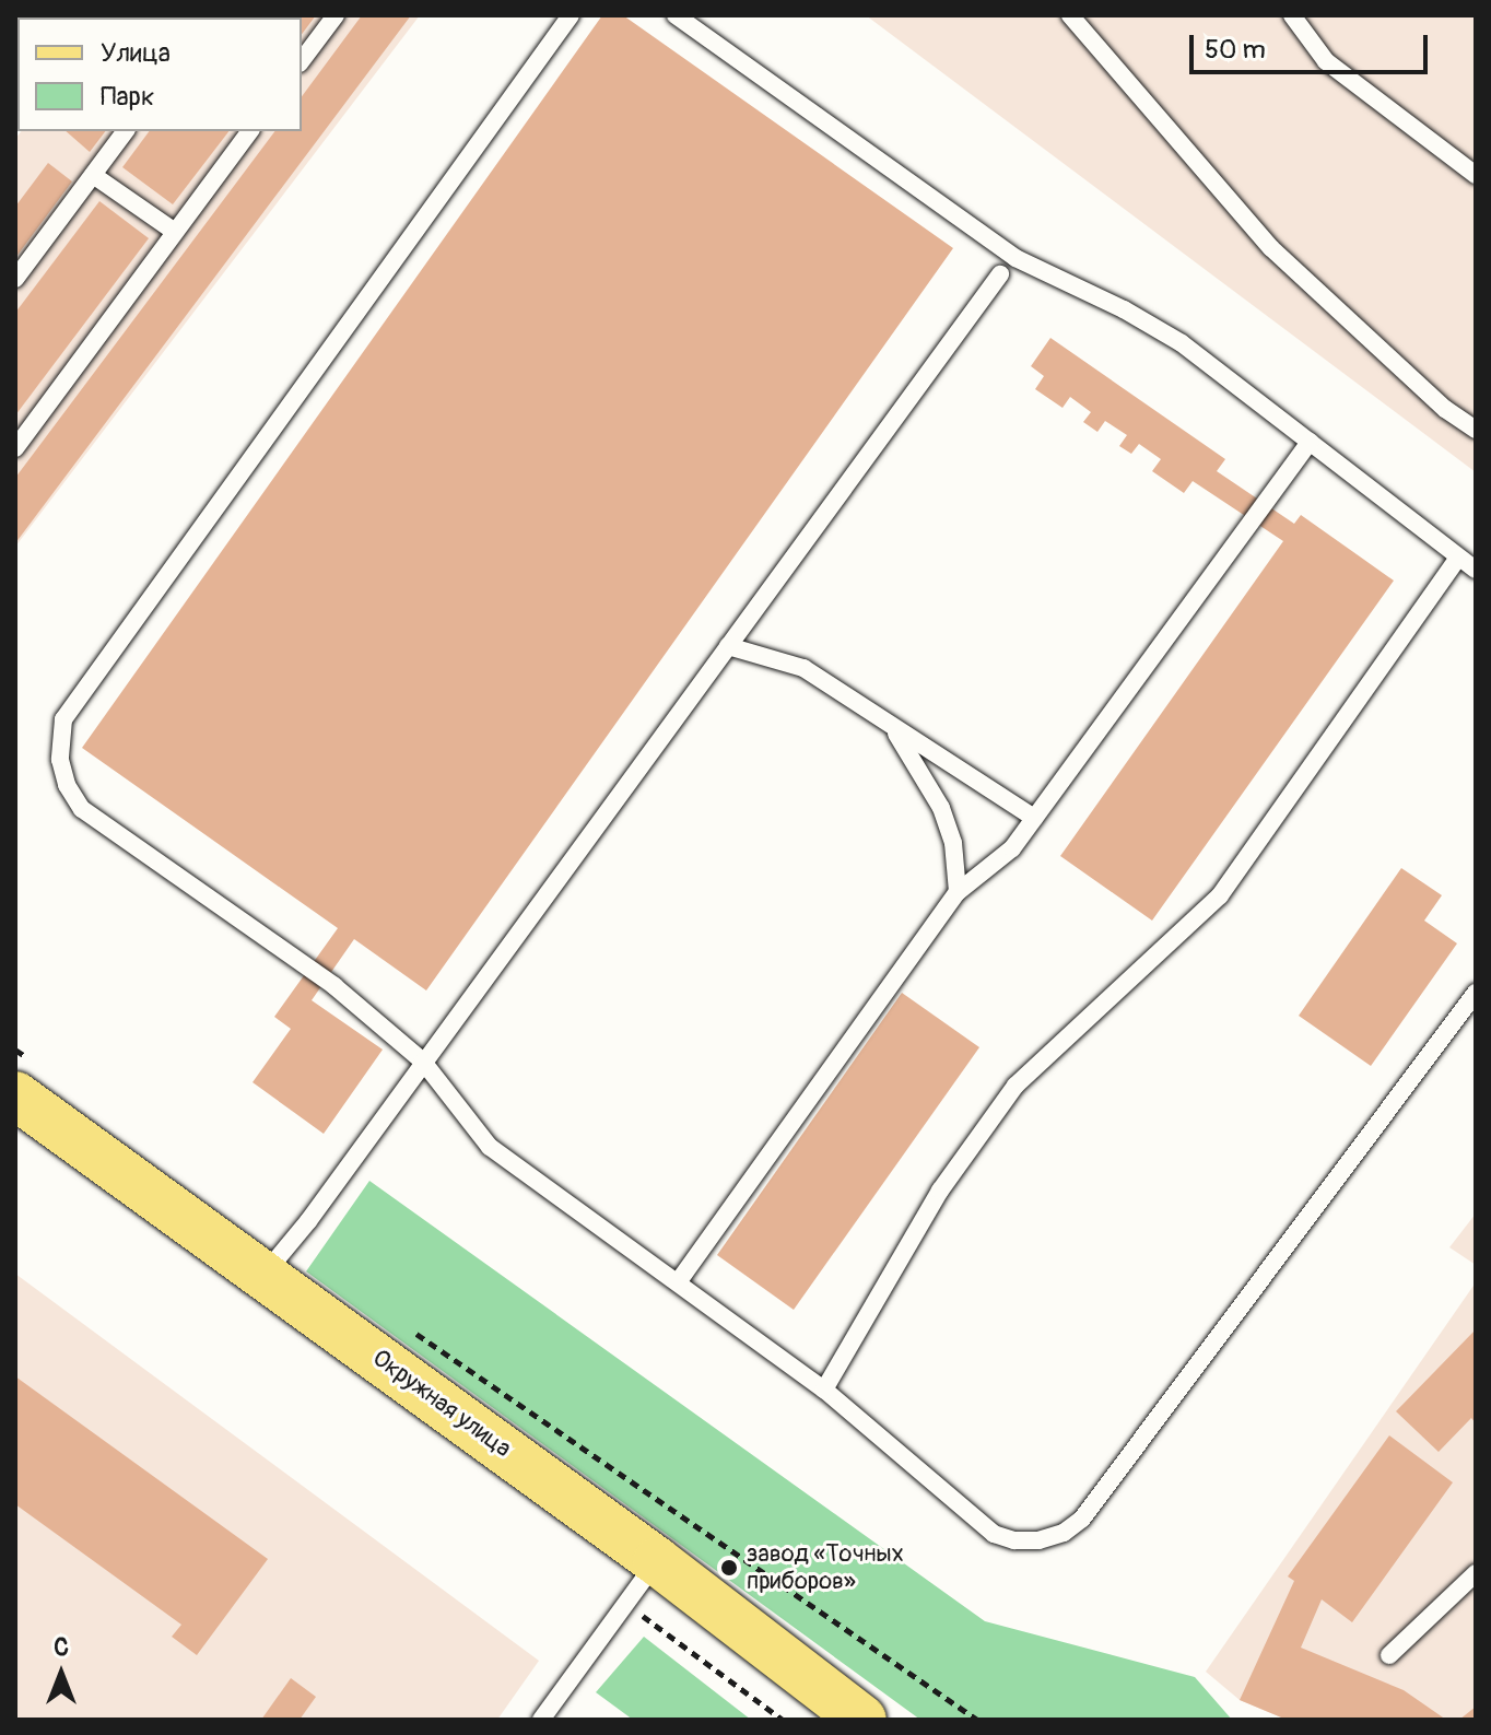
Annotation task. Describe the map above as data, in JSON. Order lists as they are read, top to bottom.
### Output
{
  "streets": {
    "main road": ["Окружная улица"]
  },
  "places": ["завод «Точных приборов»"],
  "legend": ["Улица", "Парк"],
  "scale_bar": "50 m",
  "north": "top"
}
